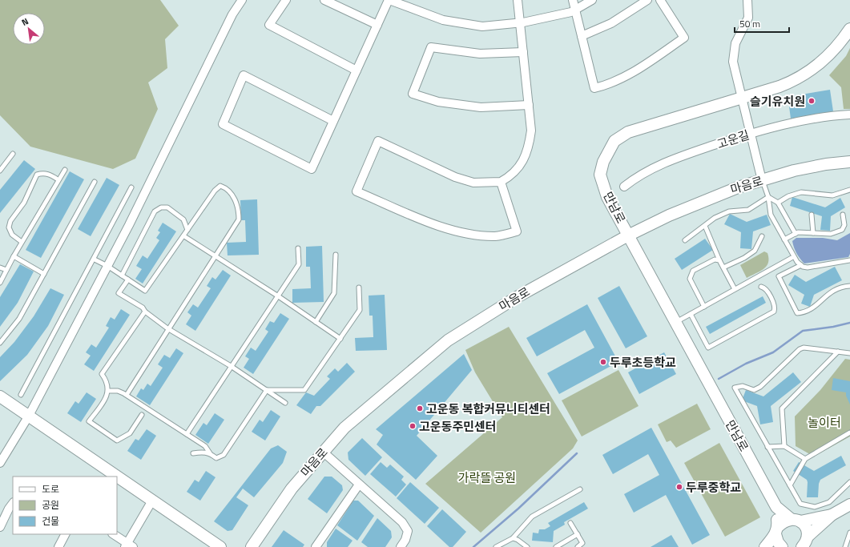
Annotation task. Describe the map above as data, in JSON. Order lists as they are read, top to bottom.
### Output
{
  "streets": {
    "street": ["고운길", "마음로", "만남로"]
  },
  "crossings": [
    ["마음로", "만남로"]
  ],
  "parks": ["놀이터", "가락뜰 공원"],
  "places": [
    "슬기유치원",
    "두루초등학교",
    "고운동 복합커뮤니티센터",
    "고운동주민센터",
    "두루중학교"
  ],
  "legend": ["도로", "공원", "건물"],
  "scale_bar": "50 m",
  "north": "top left"
}
